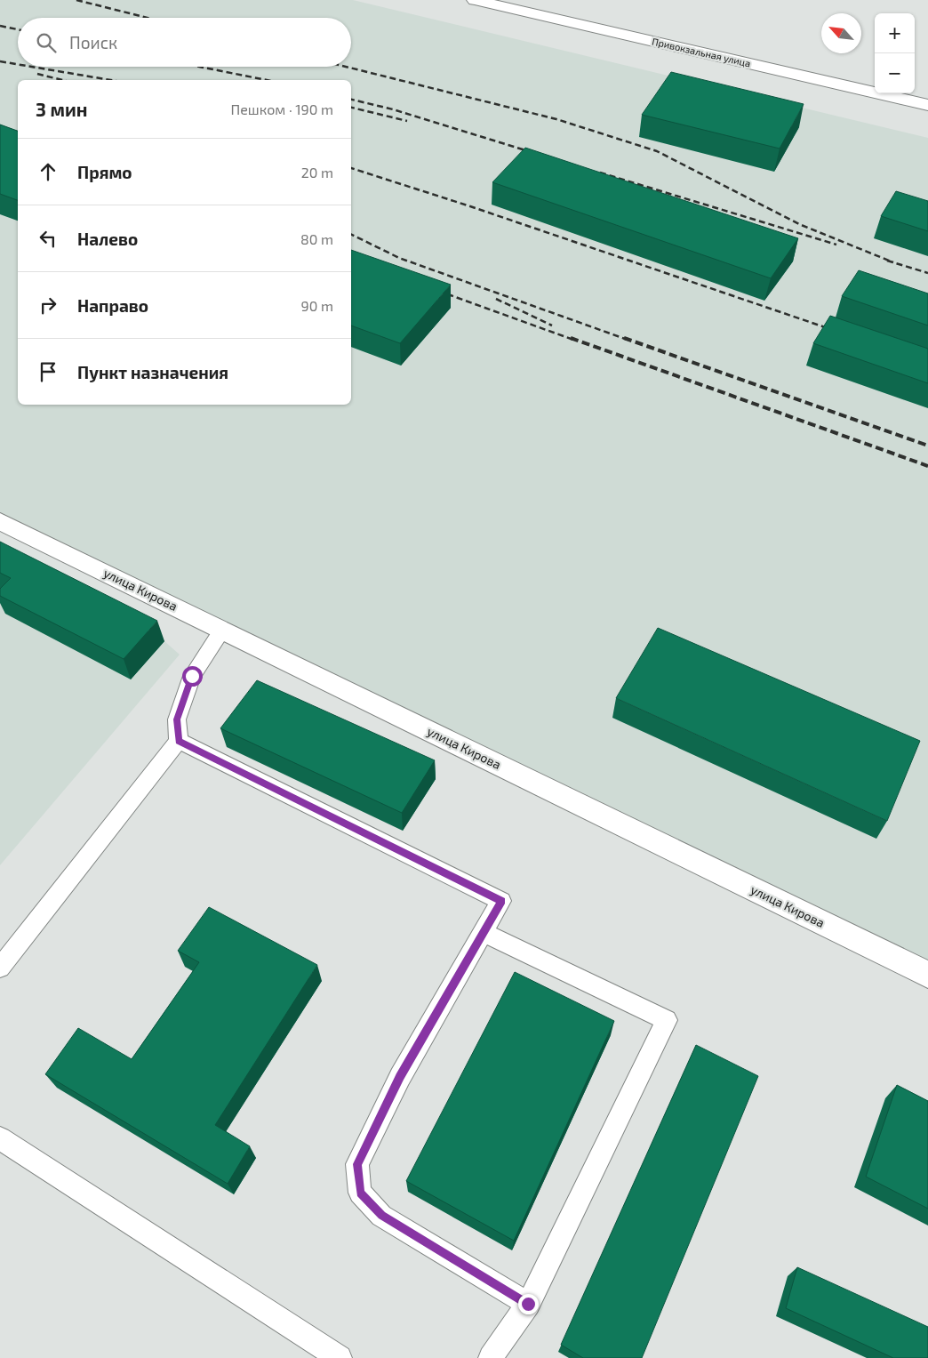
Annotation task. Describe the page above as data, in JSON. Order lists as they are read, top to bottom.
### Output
{
  "streets": {
    "street": ["Привокзальная улица", "улица Кирова"]
  },
  "north": "top left",
  "page": {
    "map_buttons": ["+", "−"],
    "search": "Поиск",
    "heading": ["3 мин", "Пешком · 190 m"],
    "list": [
      ["Прямо", "20 m"],
      ["Налево", "80 m"],
      ["Направо", "90 m"],
      "Пункт назначения"
    ]
  }
}
